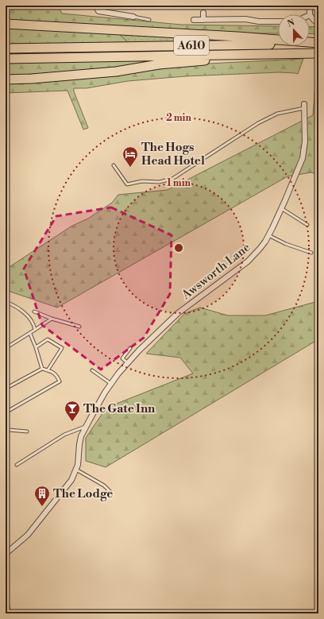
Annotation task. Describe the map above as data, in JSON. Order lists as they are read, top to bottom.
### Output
{
  "streets": {
    "highway": ["A610"],
    "street": ["Awsworth Lane"]
  },
  "places": {
    "hotel": ["The Hogs Head Hotel"],
    "bar": ["The Gate Inn"],
    "building": ["The Lodge"]
  },
  "north": "top",
  "rings": ["2 min", "1 min"]
}
